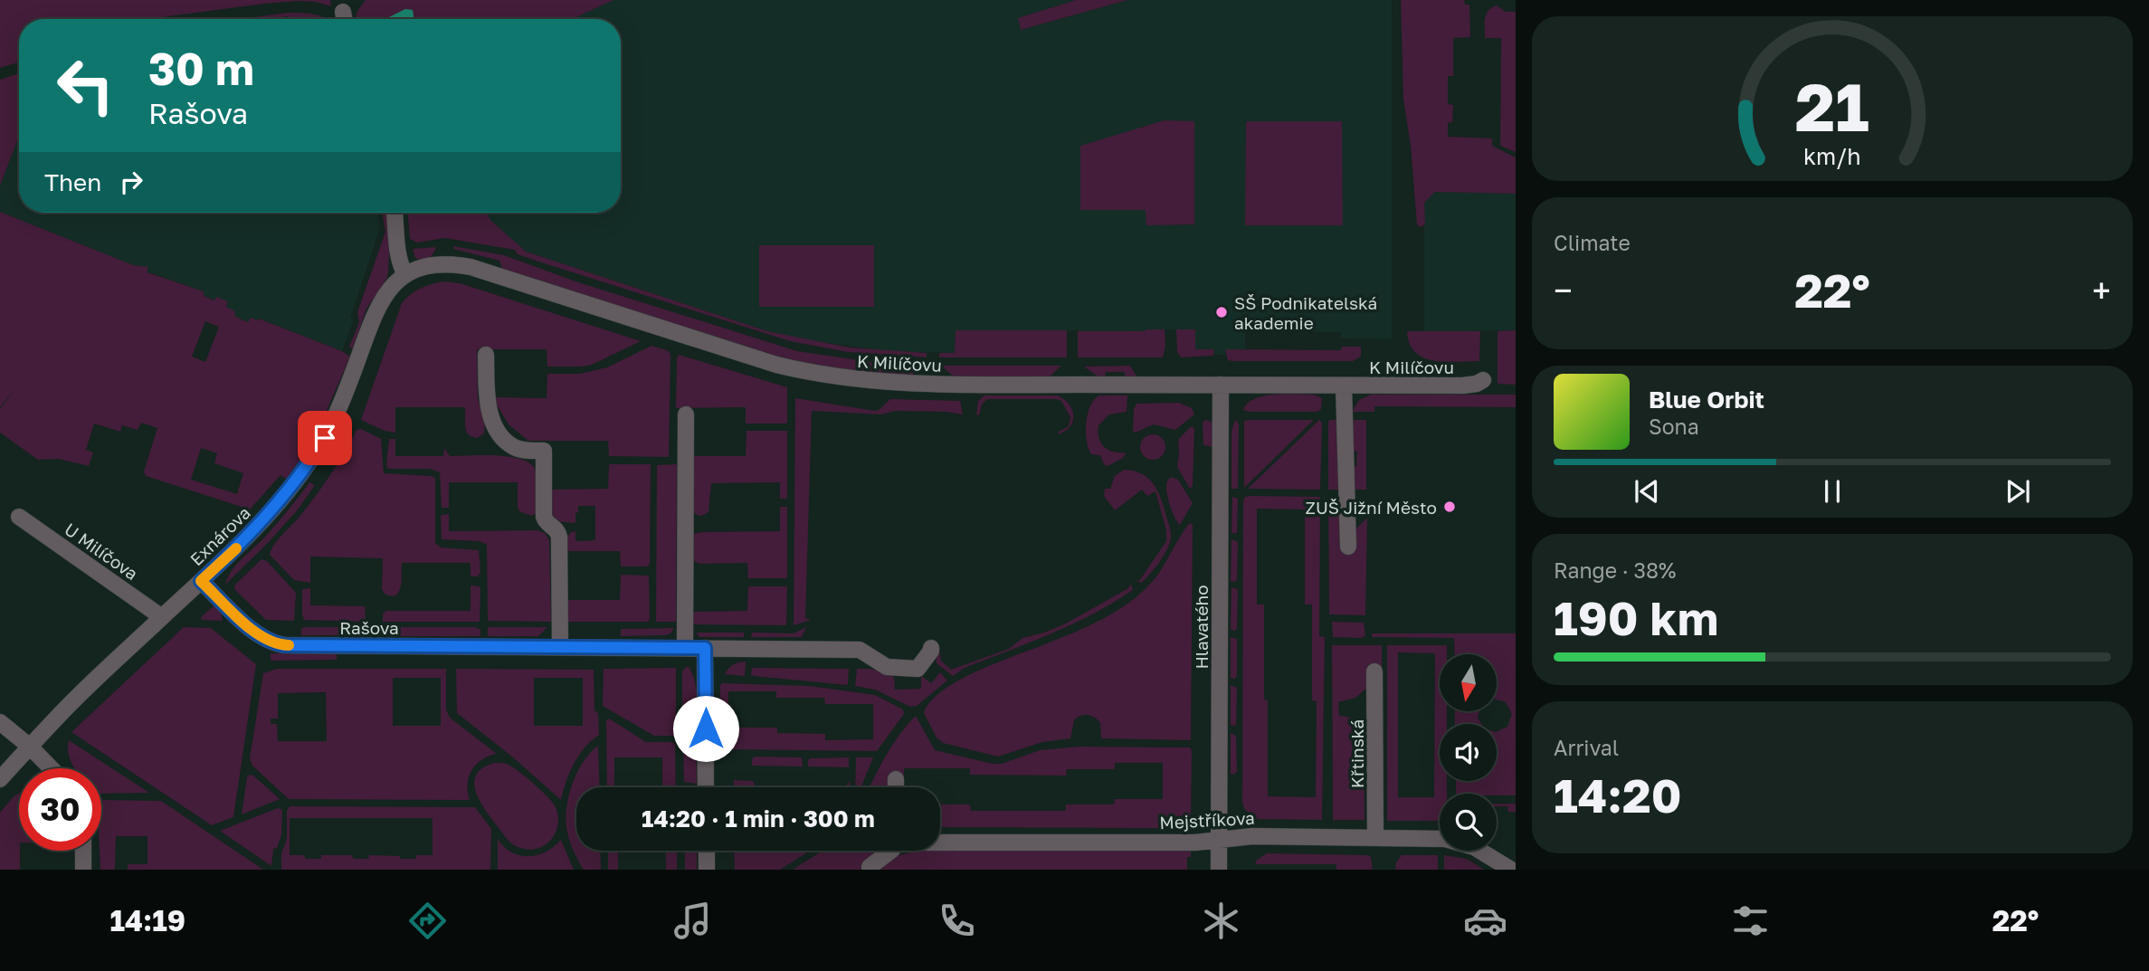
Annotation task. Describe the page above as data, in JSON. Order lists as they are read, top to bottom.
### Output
{
  "streets": {
    "street": [
      "K Milíčovu",
      "Exnárova",
      "U Milíčova",
      "Rašova",
      "Hlavatého",
      "Křtinská",
      "Mejstříkova"
    ]
  },
  "crossings": [
    ["K Milíčovu", "Exnárova"],
    ["K Milíčovu", "Hlavatého"],
    ["Exnárova", "U Milíčova"],
    ["Exnárova", "Rašova"],
    ["Hlavatého", "Mejstříkova"],
    ["Křtinská", "Mejstříkova"]
  ],
  "places": ["SŠ Podnikatelská akademie", "ZUŠ Jižní Město"],
  "north": "bottom",
  "page": {
    "turn": ["30 m", "Rašova"],
    "then": "Then",
    "tile": [
      "Climate",
      ["Range · 38%", "190 km"],
      ["Arrival", "14:20"]
    ],
    "heat": ["−", "22°", "+"],
    "song": ["Blue Orbit", "Sona"],
    "limit": "30",
    "trip": "14:20 · 1 min · 300 m",
    "tabs": ["14:19", "22°"],
    "gauge": ["21", "km/h"]
  }
}
